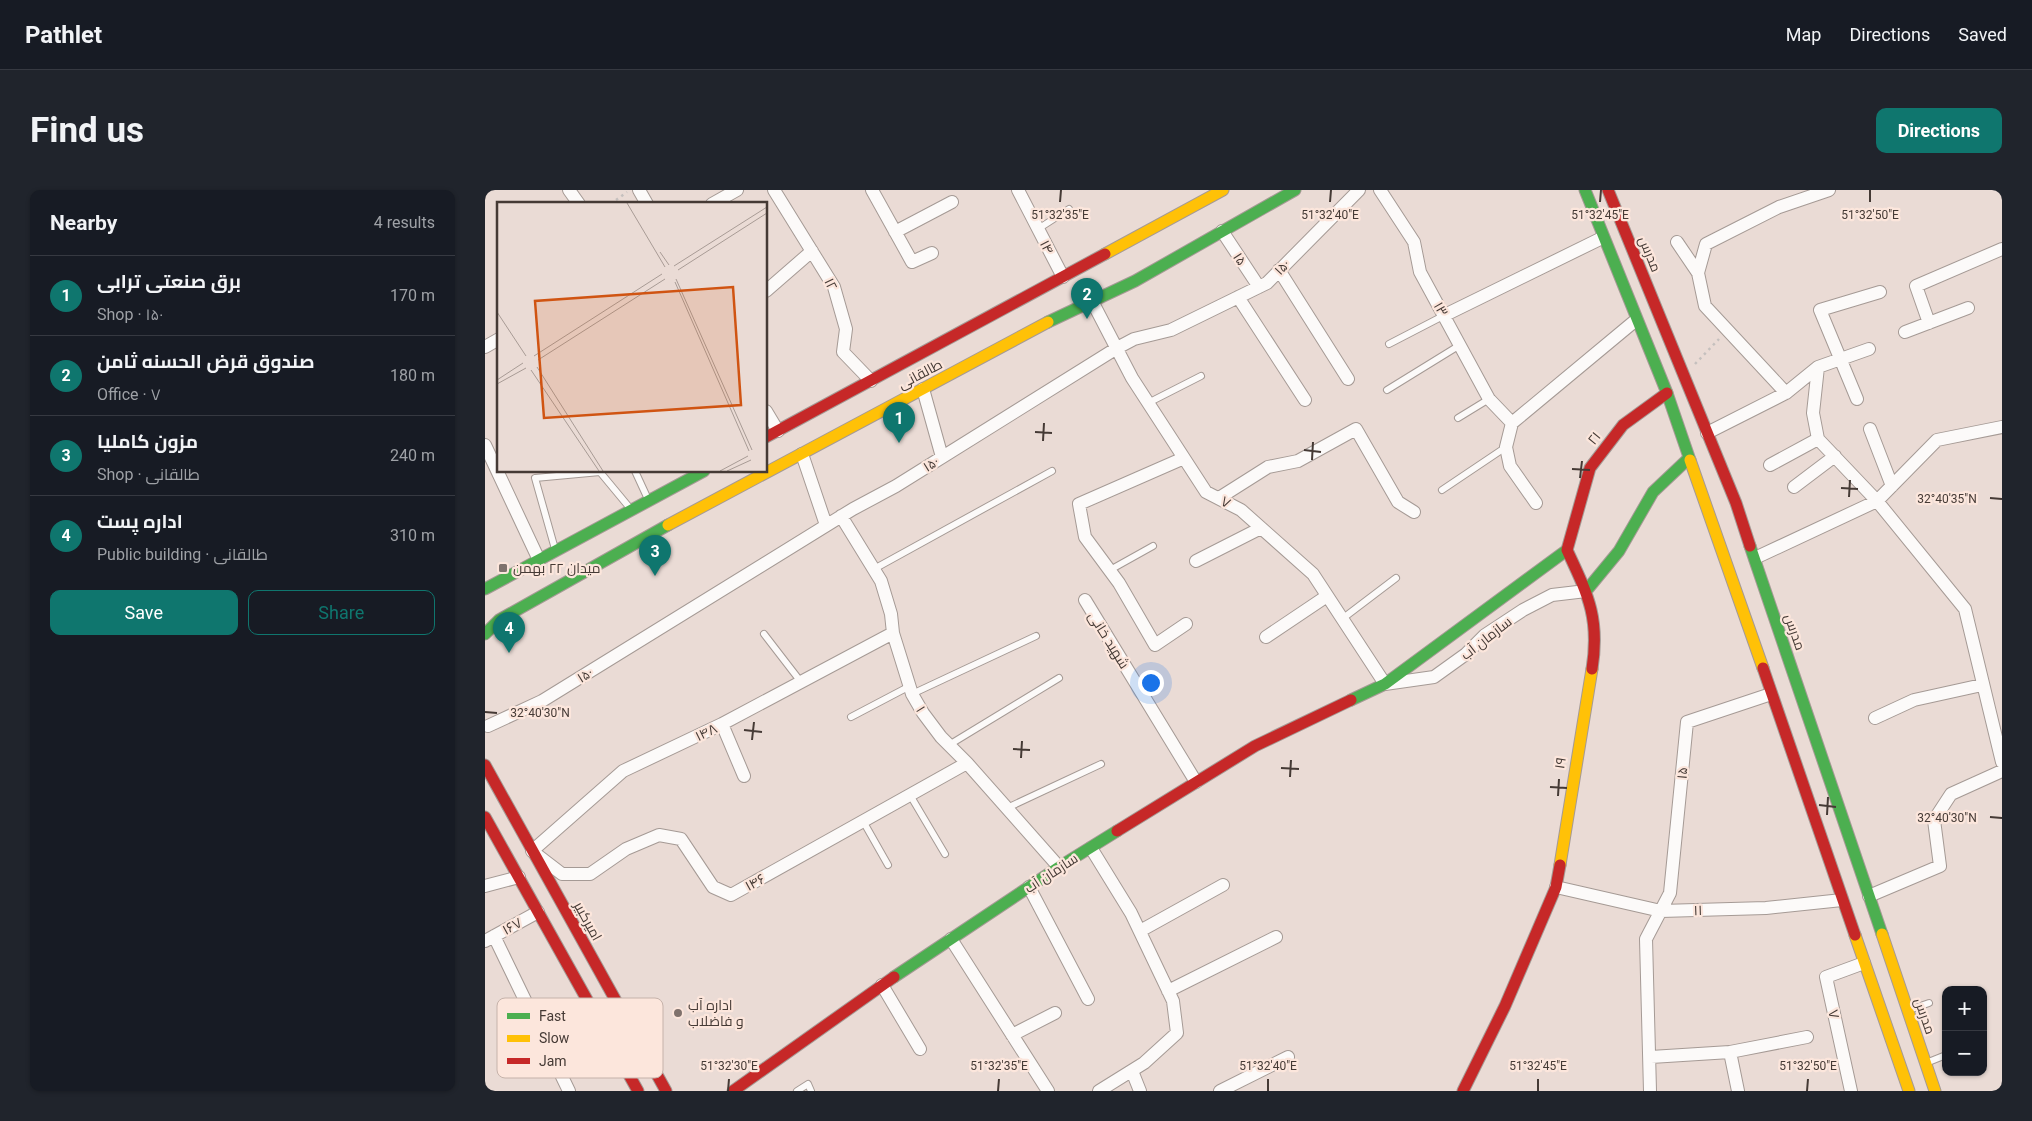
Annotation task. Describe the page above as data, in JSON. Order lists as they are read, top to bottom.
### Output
{
  "streets": {
    "main road": [
      "مدرس",
      "طالقانی",
      "۲۱",
      "سازمان آب",
      "۱۹",
      "امیرکبیر"
    ],
    "street": [
      "۱۴",
      "۱۵",
      "۱۵۰",
      "۱۲",
      "۱۳",
      "۷",
      "شهید خانی",
      "۱",
      "۱۴۸",
      "۱۴۶",
      "۱۱",
      "۱۶۷"
    ]
  },
  "crossings": [
    ["۱۴", "طالقانی"],
    ["مدرس", "۱۵"],
    ["مدرس", "۲۱"],
    ["مدرس", "۷"],
    ["مدرس", "۱۱"],
    ["۱۵", "۱۵۰"],
    ["۱۵", "طالقانی"],
    ["۱۵", "۱۱"],
    ["۱۵۰", "۷"],
    ["۱۵۰", "۱"],
    ["۱۲", "طالقانی"],
    ["طالقانی", "۷"],
    ["۲۱", "سازمان آب"],
    ["۲۱", "۱۹"],
    ["۷", "سازمان آب"],
    ["سازمان آب", "شهید خانی"],
    ["سازمان آب", "۱"],
    ["سازمان آب", "۱۹"],
    ["۱", "۱۴۸"],
    ["۱", "۱۴۶"],
    ["۱۴۸", "۱۴۶"],
    ["۱۴۸", "امیرکبیر"],
    ["۱۹", "۱۱"],
    ["۱۴۶", "امیرکبیر"]
  ],
  "places": {
    "transit": ["میدان ۲۲ بهمن"],
    "other": ["اداره آب و فاضلاب"]
  },
  "legend": ["Fast", "Slow", "Jam"],
  "page": {
    "header": "Pathlet",
    "nav": ["Map", "Directions", "Saved"],
    "buttons": [
      "Directions",
      ["Save", "Share"]
    ],
    "title": "Find us",
    "heading": ["Nearby", "4 results"],
    "list": [
      {
        "mark": "1",
        "name": "برق صنعتی ترابی",
        "note": "Shop · ۱۵۰",
        "value": "170 m"
      },
      {
        "mark": "2",
        "name": "صندوق قرض الحسنه ثامن",
        "note": "Office · ۷",
        "value": "180 m"
      },
      {
        "mark": "3",
        "name": "مزون کاملیا",
        "note": "Shop · طالقانی",
        "value": "240 m"
      },
      {
        "mark": "4",
        "name": "اداره پست",
        "note": "Public building · طالقانی",
        "value": "310 m"
      }
    ],
    "pins": [
      "2",
      "1",
      "3",
      "4"
    ],
    "map_buttons": ["+", "−"]
  },
  "coordinates": [
    "51°32'35\"E",
    "51°32'40\"E",
    "51°32'45\"E",
    "51°32'50\"E",
    "32°40'35\"N",
    "32°40'30\"N",
    "51°32'30\"E"
  ]
}
